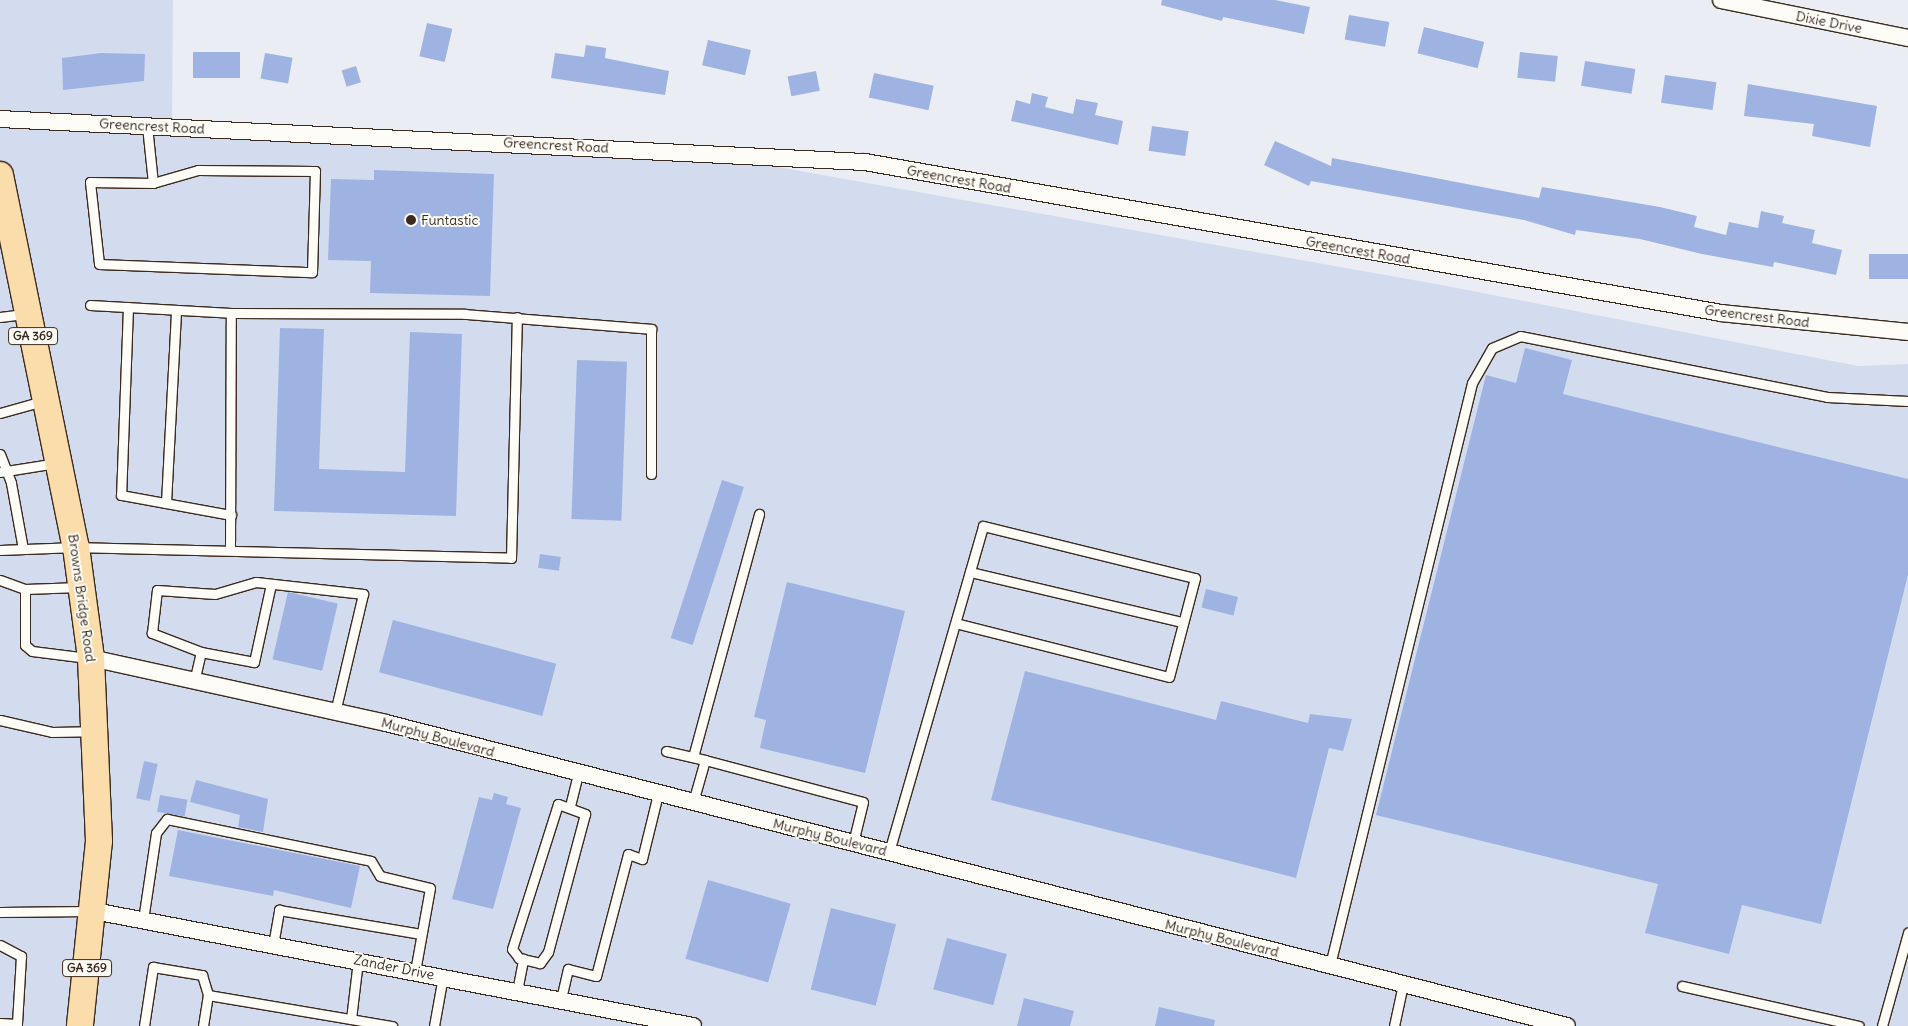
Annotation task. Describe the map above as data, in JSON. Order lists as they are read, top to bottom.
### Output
{
  "streets": {
    "main road": ["GA 369", "Browns Bridge Road"],
    "street": [
      "Dixie Drive",
      "Greencrest Road",
      "Murphy Boulevard",
      "Zander Drive"
    ]
  },
  "crossings": [
    ["Browns Bridge Road", "Murphy Boulevard"],
    ["Browns Bridge Road", "Zander Drive"]
  ],
  "places": ["Funtastic"]
}
